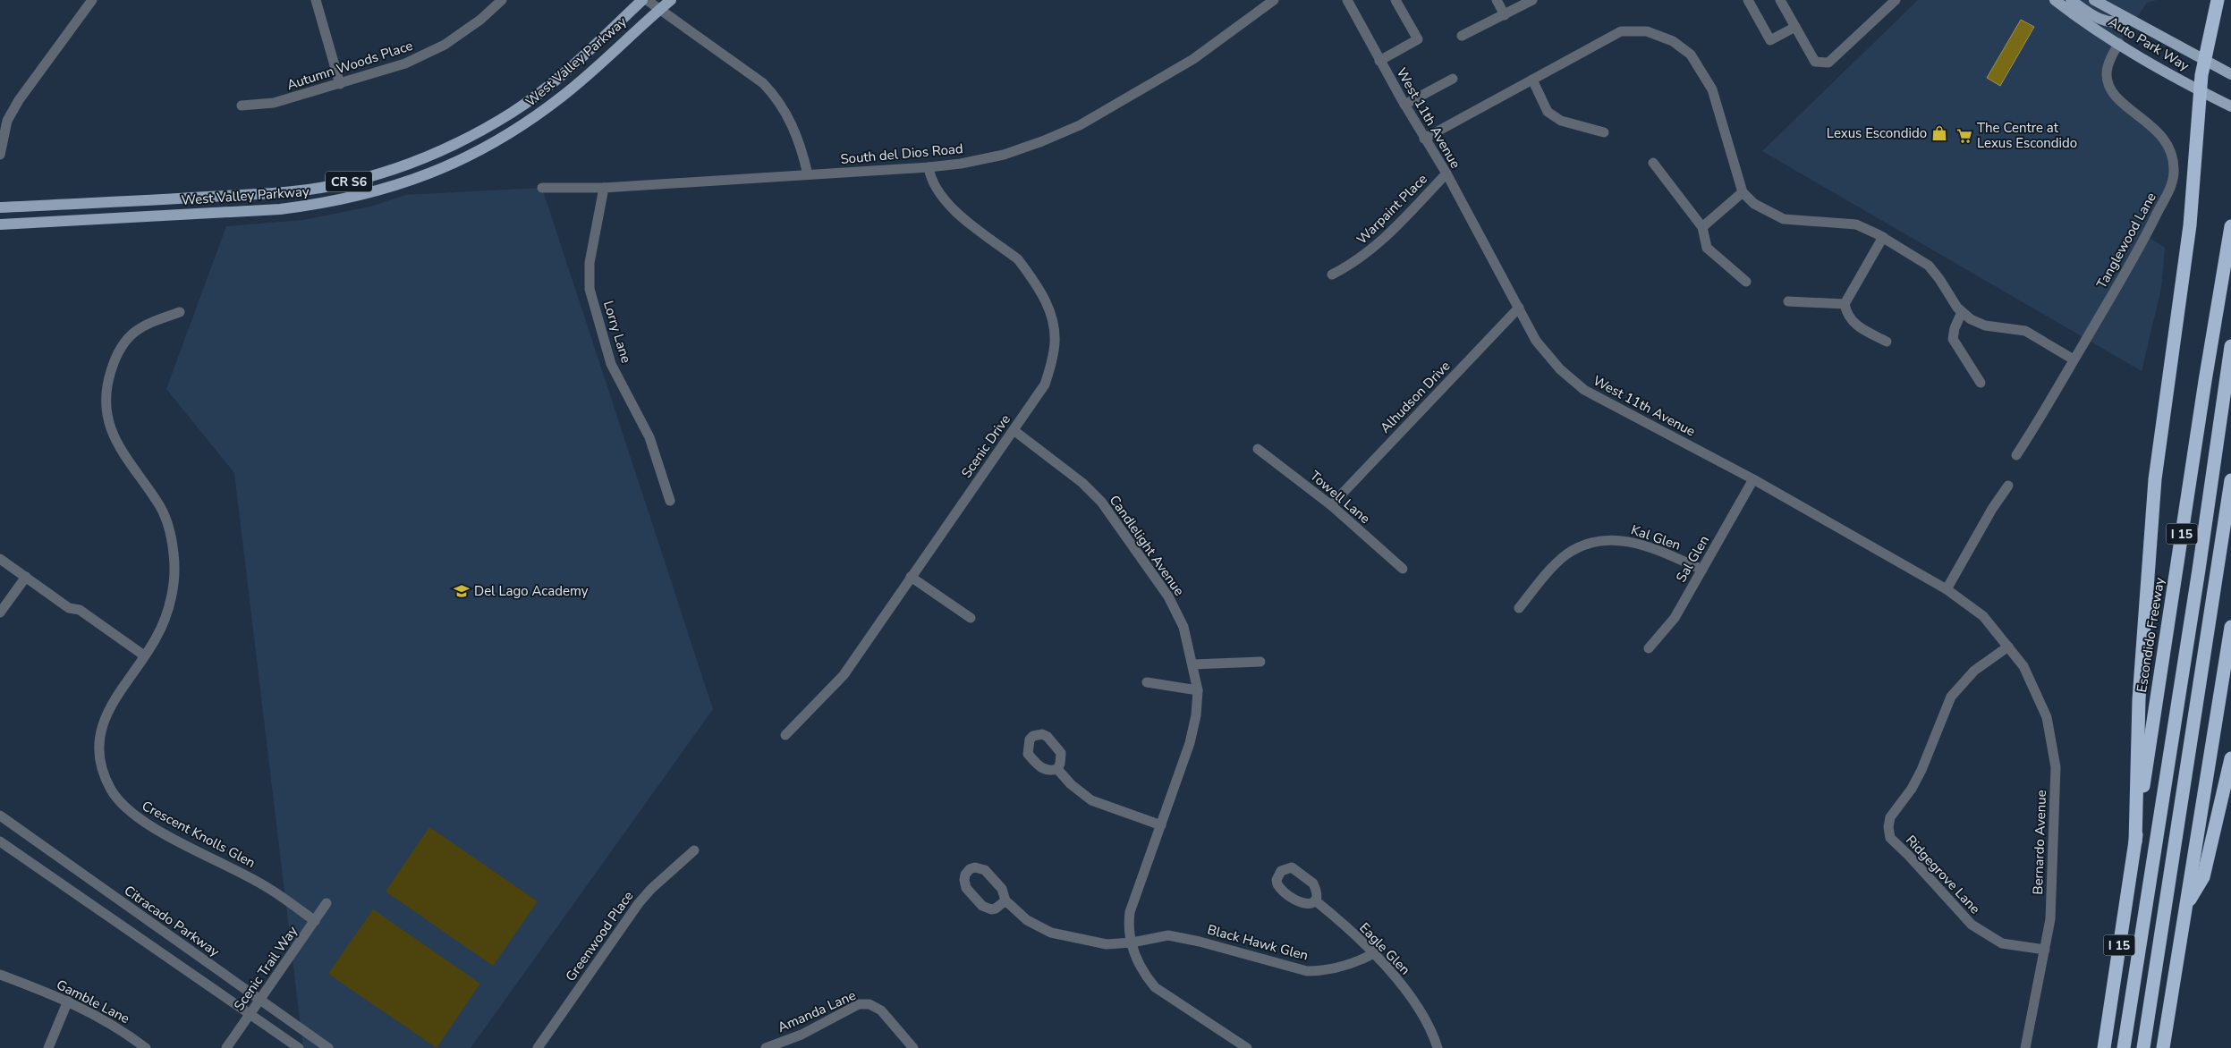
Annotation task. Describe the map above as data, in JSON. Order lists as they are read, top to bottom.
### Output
{
  "streets": {
    "highway": ["I 15", "Escondido Freeway"],
    "main road": ["Auto Park Way", "West Valley Parkway", "CR S6"],
    "street": [
      "Autumn Woods Place",
      "West 11th Avenue",
      "South del Dios Road",
      "Warpaint Place",
      "Tanglewood Lane",
      "Lorry Lane",
      "Alhudson Drive",
      "Scenic Drive",
      "Towell Lane",
      "Kal Glen",
      "Candlelight Avenue",
      "Sal Glen",
      "Crescent Knolls Glen",
      "Bernardo Avenue",
      "Ridgegrove Lane",
      "Citracado Parkway",
      "Greenwood Place",
      "Black Hawk Glen",
      "Eagle Glen",
      "Scenic Trail Way",
      "Gamble Lane",
      "Amanda Lane"
    ]
  },
  "crossings": [
    ["Auto Park Way", "Tanglewood Lane"],
    ["West 11th Avenue", "Warpaint Place"],
    ["West 11th Avenue", "Alhudson Drive"],
    ["West 11th Avenue", "Sal Glen"],
    ["West 11th Avenue", "Bernardo Avenue"],
    ["West 11th Avenue", "Ridgegrove Lane"],
    ["South del Dios Road", "Lorry Lane"],
    ["South del Dios Road", "Scenic Drive"],
    ["Alhudson Drive", "Towell Lane"],
    ["Scenic Drive", "Candlelight Avenue"],
    ["Kal Glen", "Sal Glen"],
    ["Candlelight Avenue", "Black Hawk Glen"],
    ["Crescent Knolls Glen", "Scenic Trail Way"],
    ["Bernardo Avenue", "Ridgegrove Lane"],
    ["Citracado Parkway", "Scenic Trail Way"],
    ["Black Hawk Glen", "Eagle Glen"]
  ],
  "places": {
    "shop": ["Lexus Escondido"],
    "supermarket": ["The Centre at Lexus Escondido"],
    "school or university": ["Del Lago Academy"]
  }
}
